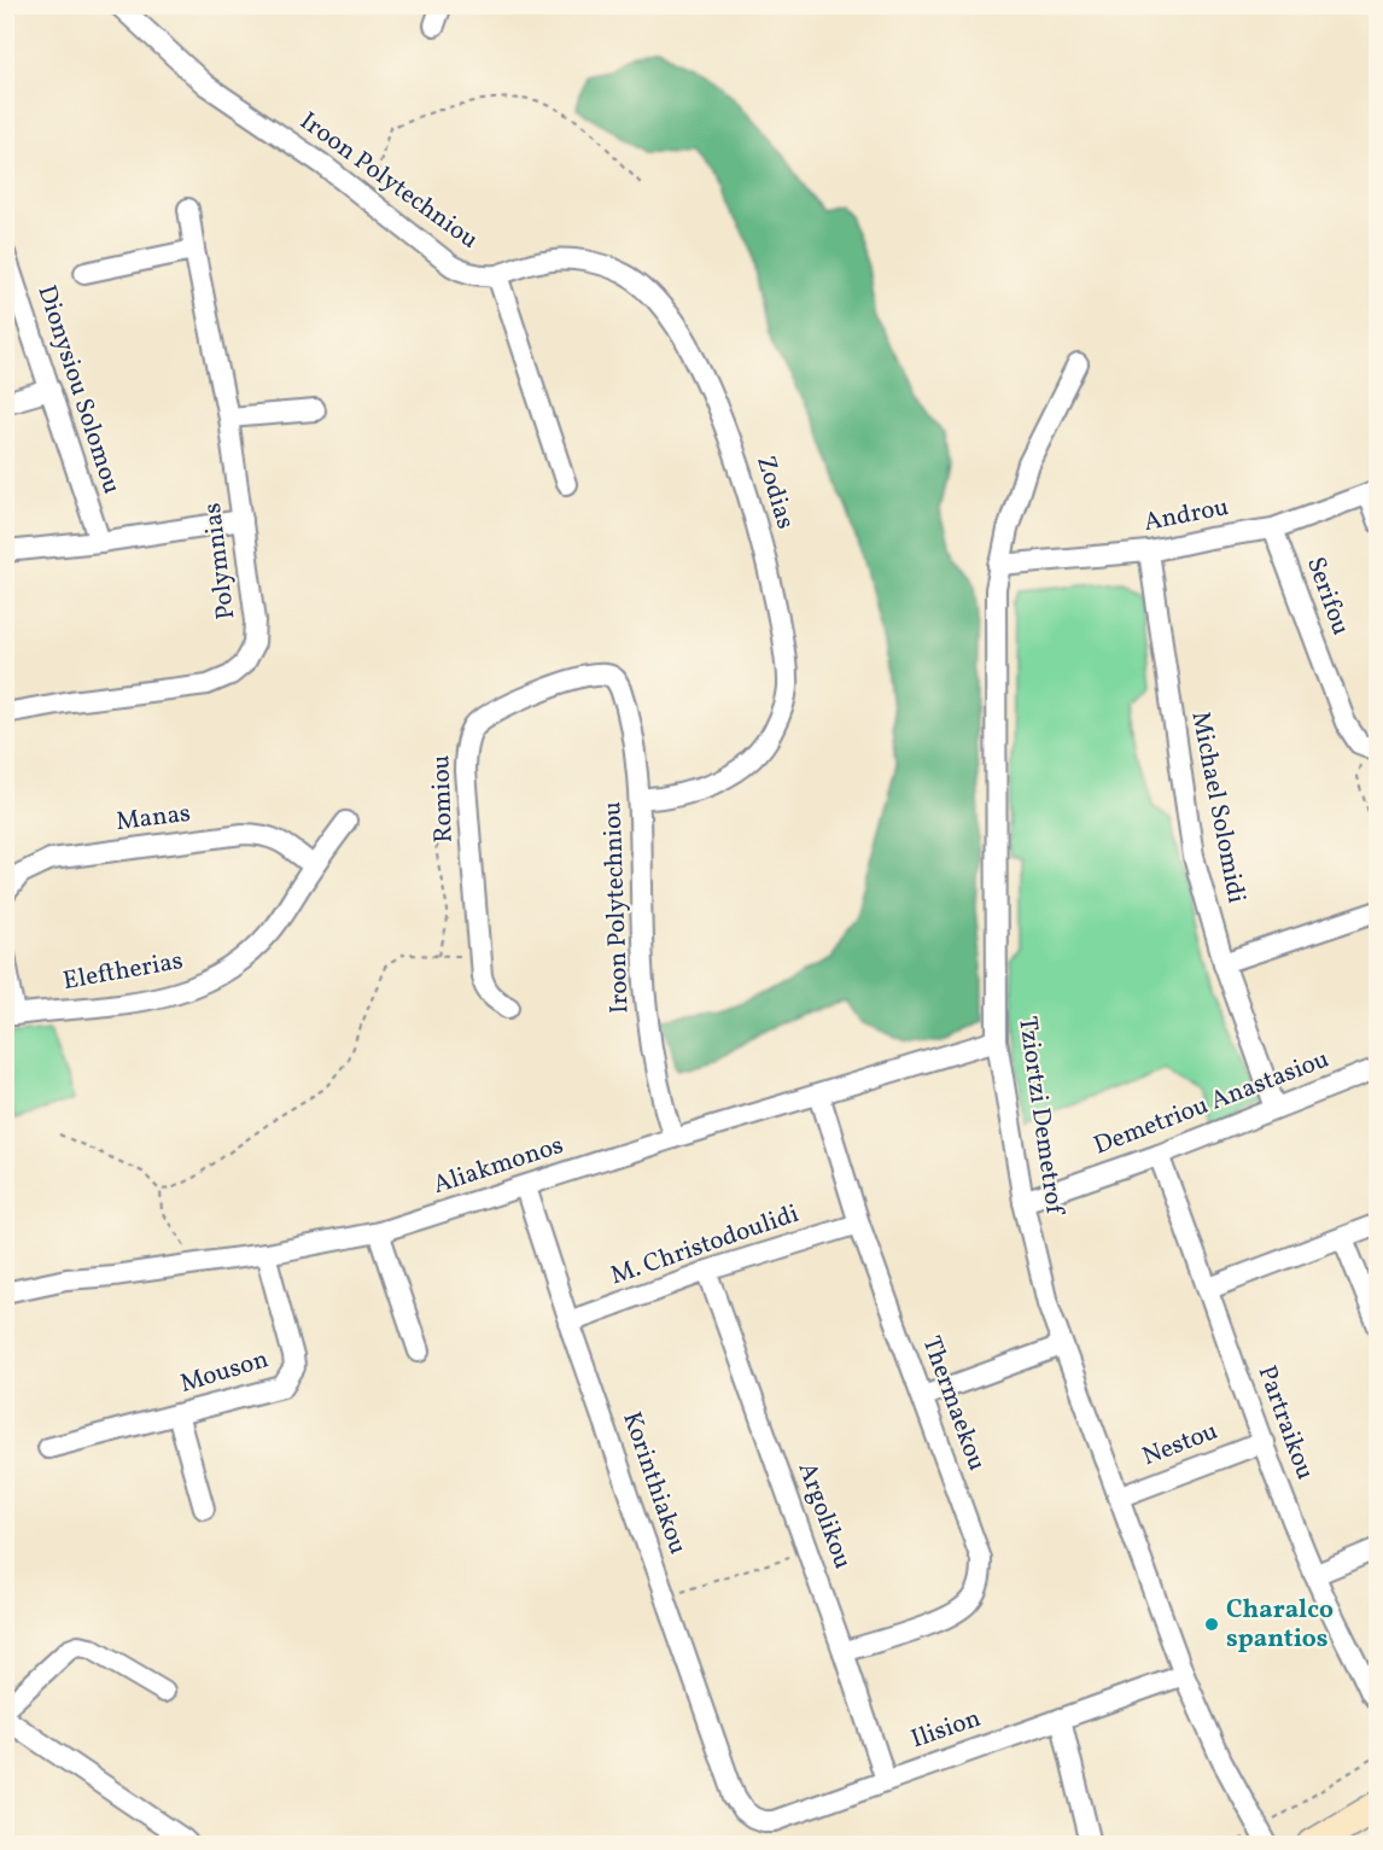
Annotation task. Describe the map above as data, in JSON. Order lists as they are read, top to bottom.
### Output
{
  "streets": {
    "street": [
      "Iroon Polytechniou",
      "Dionysiou Solomou",
      "Zodias",
      "Androu",
      "Polymnias",
      "Serifou",
      "Romiou",
      "Michael Solomidi",
      "Manas",
      "Eleftherias",
      "Demetriou Anastasiou",
      "Tziortzi Demetrof",
      "Aliakmonos",
      "M. Christodoulidi",
      "Mouson",
      "Thermaekou",
      "Partraikou",
      "Nestou",
      "Korinthiakou",
      "Argolikou",
      "Ilision"
    ]
  },
  "crossings": [
    ["Iroon Polytechniou", "Zodias"],
    ["Iroon Polytechniou", "Romiou"],
    ["Iroon Polytechniou", "Aliakmonos"],
    ["Androu", "Serifou"],
    ["Androu", "Michael Solomidi"],
    ["Androu", "Tziortzi Demetrof"],
    ["Michael Solomidi", "Demetriou Anastasiou"],
    ["Manas", "Eleftherias"],
    ["Demetriou Anastasiou", "Tziortzi Demetrof"],
    ["Demetriou Anastasiou", "Partraikou"],
    ["Tziortzi Demetrof", "Aliakmonos"],
    ["Tziortzi Demetrof", "Nestou"],
    ["Tziortzi Demetrof", "Ilision"],
    ["Aliakmonos", "Mouson"],
    ["Aliakmonos", "Thermaekou"],
    ["Aliakmonos", "Korinthiakou"],
    ["M. Christodoulidi", "Thermaekou"],
    ["M. Christodoulidi", "Korinthiakou"],
    ["M. Christodoulidi", "Argolikou"],
    ["Thermaekou", "Argolikou"],
    ["Partraikou", "Nestou"],
    ["Korinthiakou", "Ilision"],
    ["Argolikou", "Ilision"]
  ],
  "places": ["Charalco spantios"]
}
